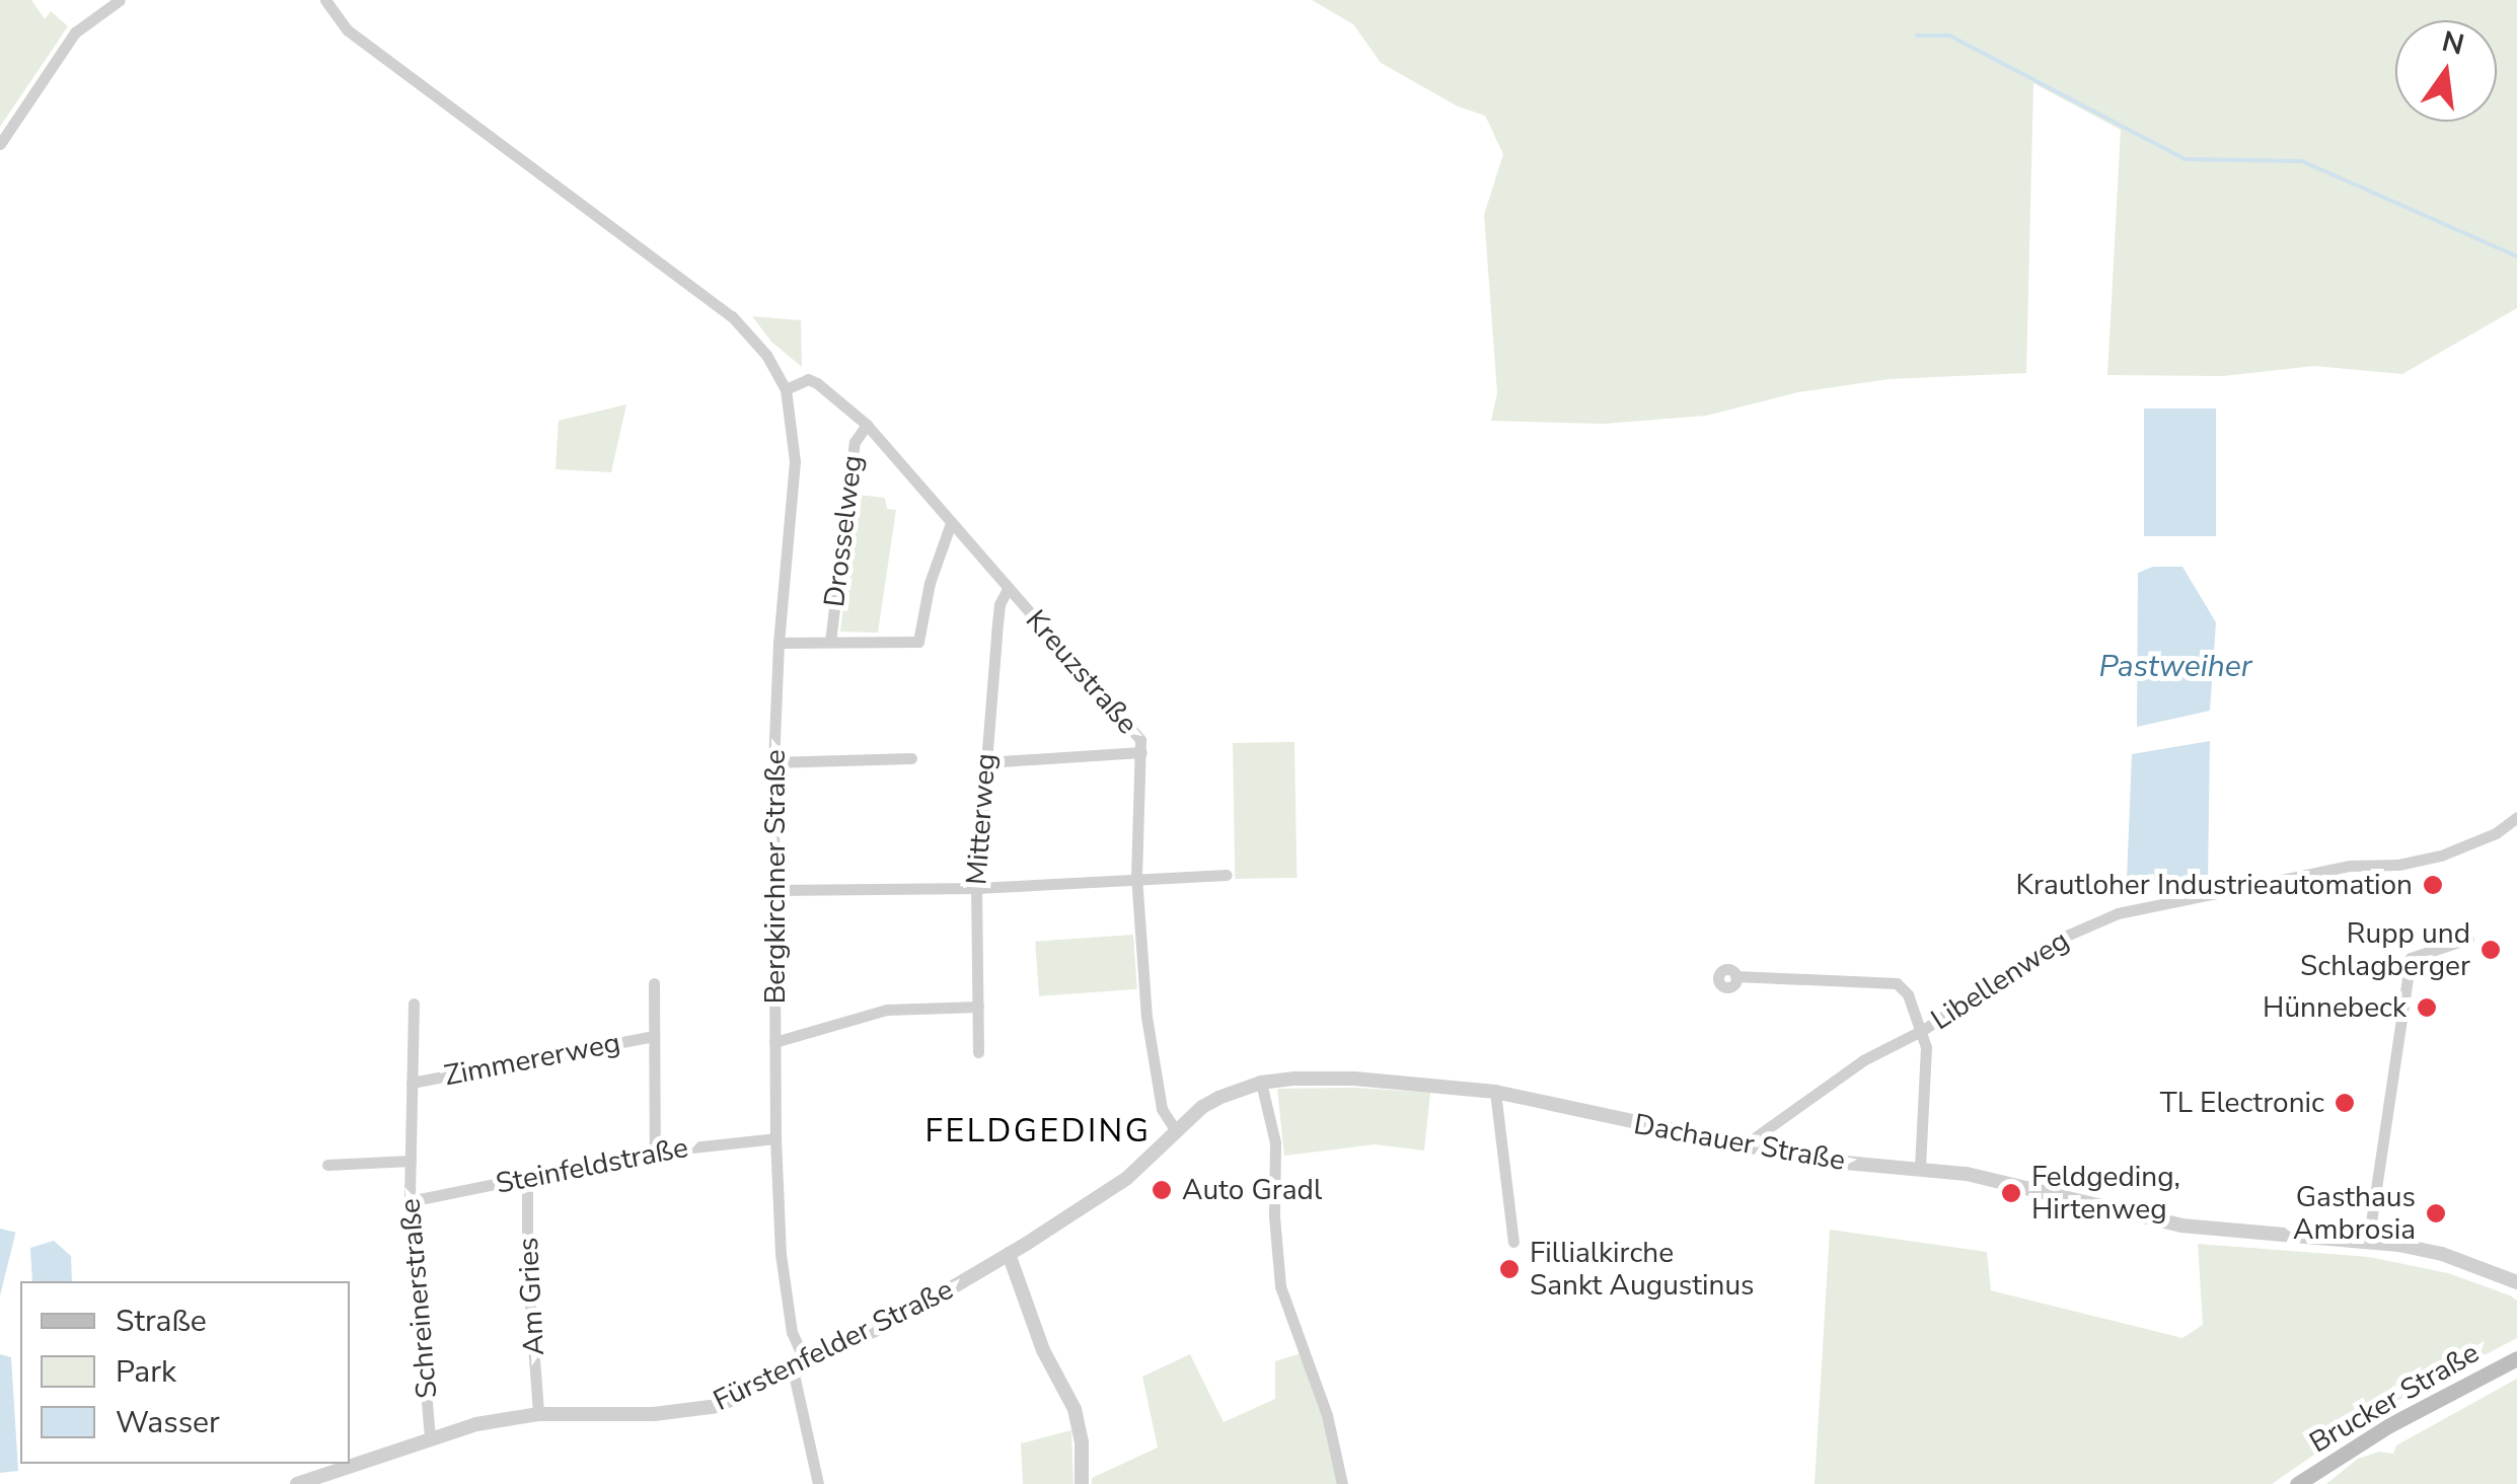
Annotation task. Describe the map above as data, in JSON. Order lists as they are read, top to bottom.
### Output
{
  "streets": {
    "main road": ["Brucker Straße"],
    "street": [
      "Drosselweg",
      "Kreuzstraße",
      "Mitterweg",
      "Bergkirchner Straße",
      "Libellenweg",
      "Zimmererweg",
      "Dachauer Straße",
      "Steinfeldstraße",
      "Am Gries",
      "Schreinerstraße",
      "Fürstenfelder Straße"
    ]
  },
  "crossings": [
    ["Drosselweg", "Kreuzstraße"],
    ["Kreuzstraße", "Mitterweg"],
    ["Kreuzstraße", "Bergkirchner Straße"],
    ["Kreuzstraße", "Dachauer Straße"],
    ["Bergkirchner Straße", "Steinfeldstraße"],
    ["Bergkirchner Straße", "Fürstenfelder Straße"],
    ["Libellenweg", "Dachauer Straße"],
    ["Zimmererweg", "Schreinerstraße"],
    ["Dachauer Straße", "Fürstenfelder Straße"],
    ["Steinfeldstraße", "Am Gries"],
    ["Steinfeldstraße", "Schreinerstraße"],
    ["Am Gries", "Fürstenfelder Straße"],
    ["Schreinerstraße", "Fürstenfelder Straße"]
  ],
  "districts": ["FELDGEDING"],
  "water": ["Pastweiher"],
  "places": [
    "Krautloher Industrieautomation",
    "Rupp und Schlagberger",
    "Hünnebeck",
    "TL Electronic",
    "Auto Gradl",
    "Feldgeding, Hirtenweg",
    "Gasthaus Ambrosia",
    "Fillialkirche Sankt Augustinus"
  ],
  "legend": ["Straße", "Park", "Wasser"],
  "north": "top"
}
